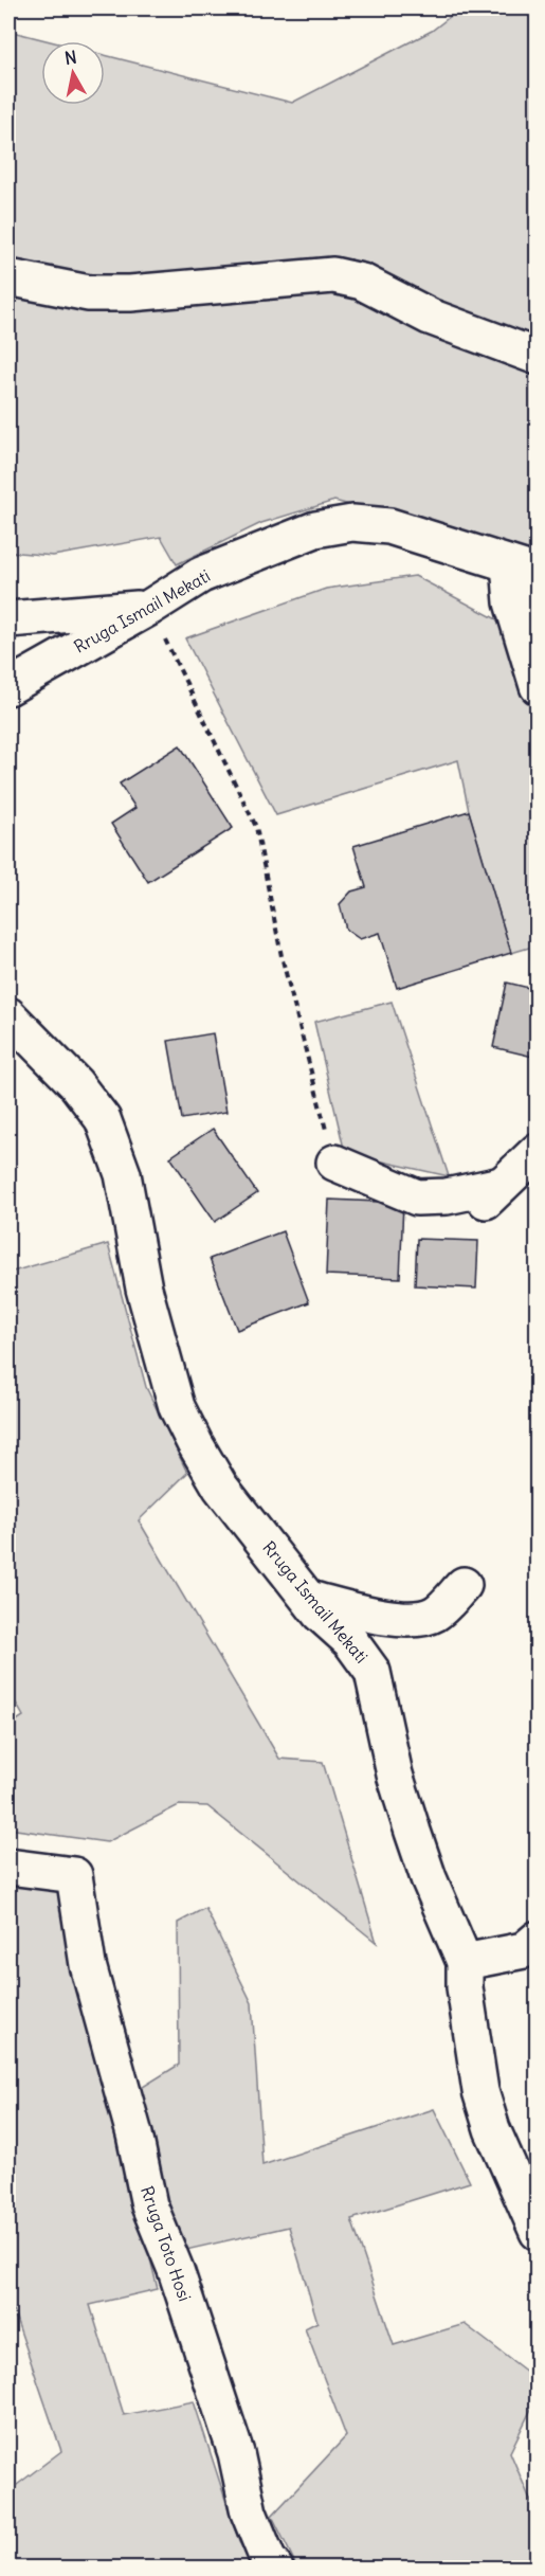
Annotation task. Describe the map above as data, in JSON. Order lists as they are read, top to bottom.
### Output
{
  "streets": {
    "street": ["Rruga Ismail Mekati", "Rruga Toto Hosi"]
  },
  "north": "top"
}
